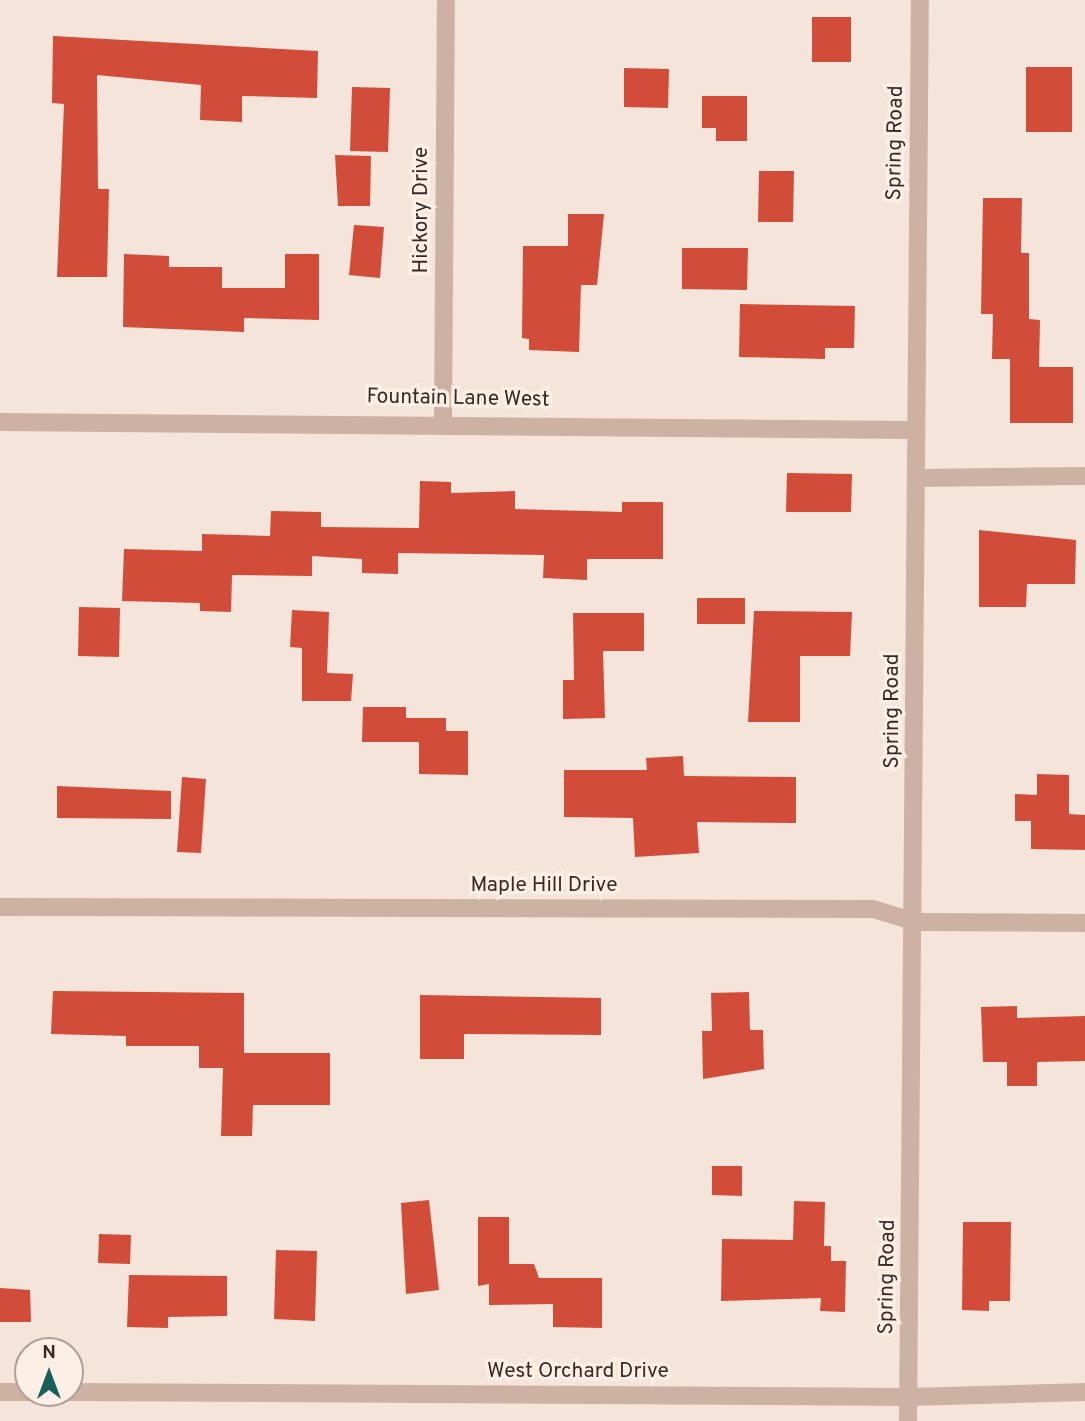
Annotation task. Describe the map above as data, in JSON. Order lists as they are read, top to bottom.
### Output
{
  "streets": {
    "street": [
      "Spring Road",
      "Hickory Drive",
      "Fountain Lane West",
      "Maple Hill Drive",
      "West Orchard Drive"
    ]
  },
  "crossings": [
    ["Spring Road", "Fountain Lane West"],
    ["Spring Road", "Maple Hill Drive"],
    ["Spring Road", "West Orchard Drive"],
    ["Hickory Drive", "Fountain Lane West"]
  ],
  "north": "top"
}
